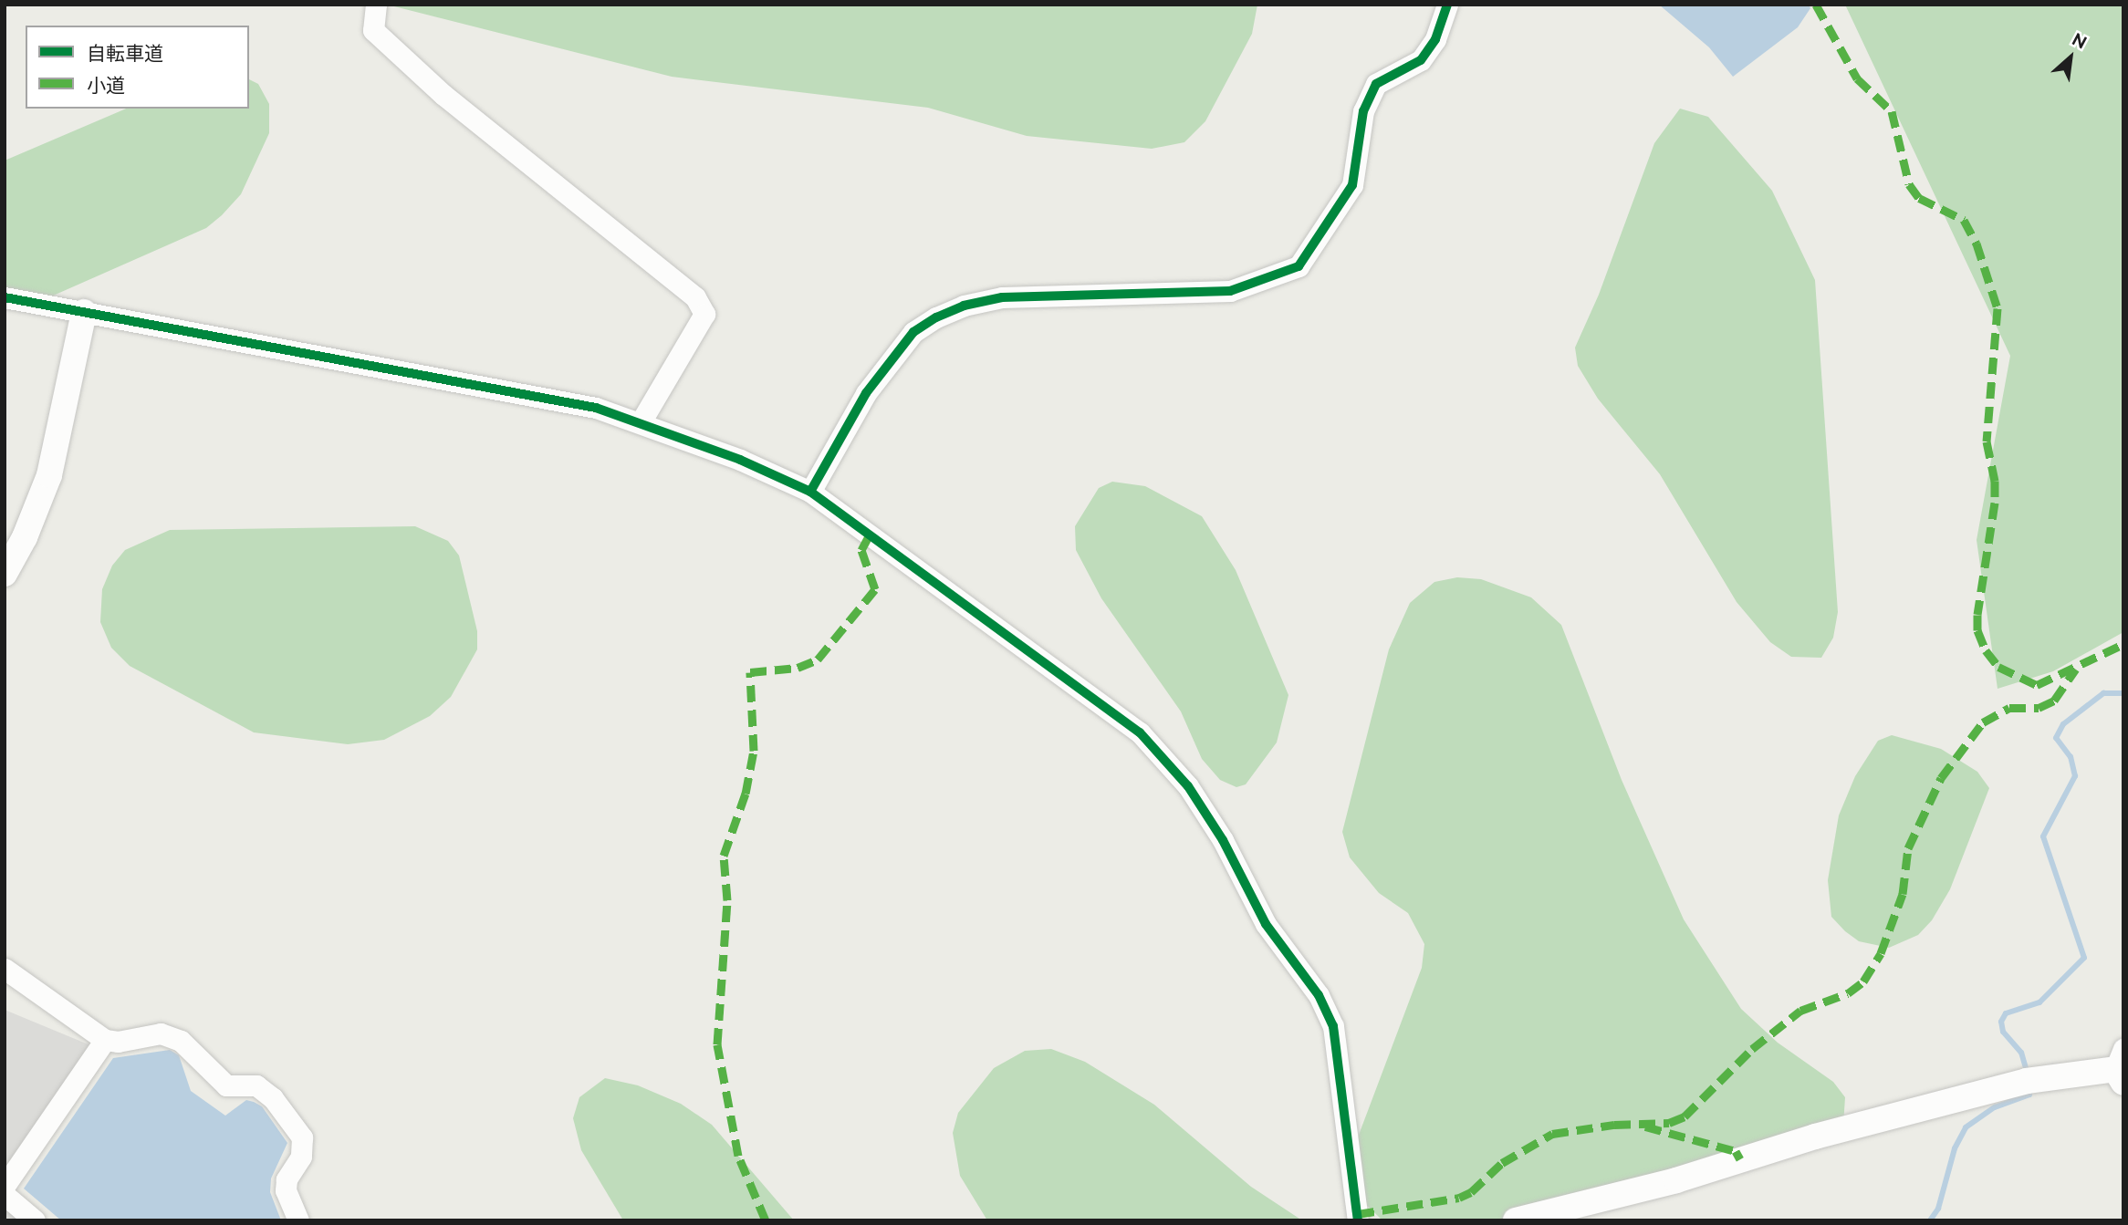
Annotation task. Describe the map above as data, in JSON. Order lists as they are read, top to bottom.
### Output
{
  "legend": ["自転車道", "小道"],
  "north": "top right"
}
